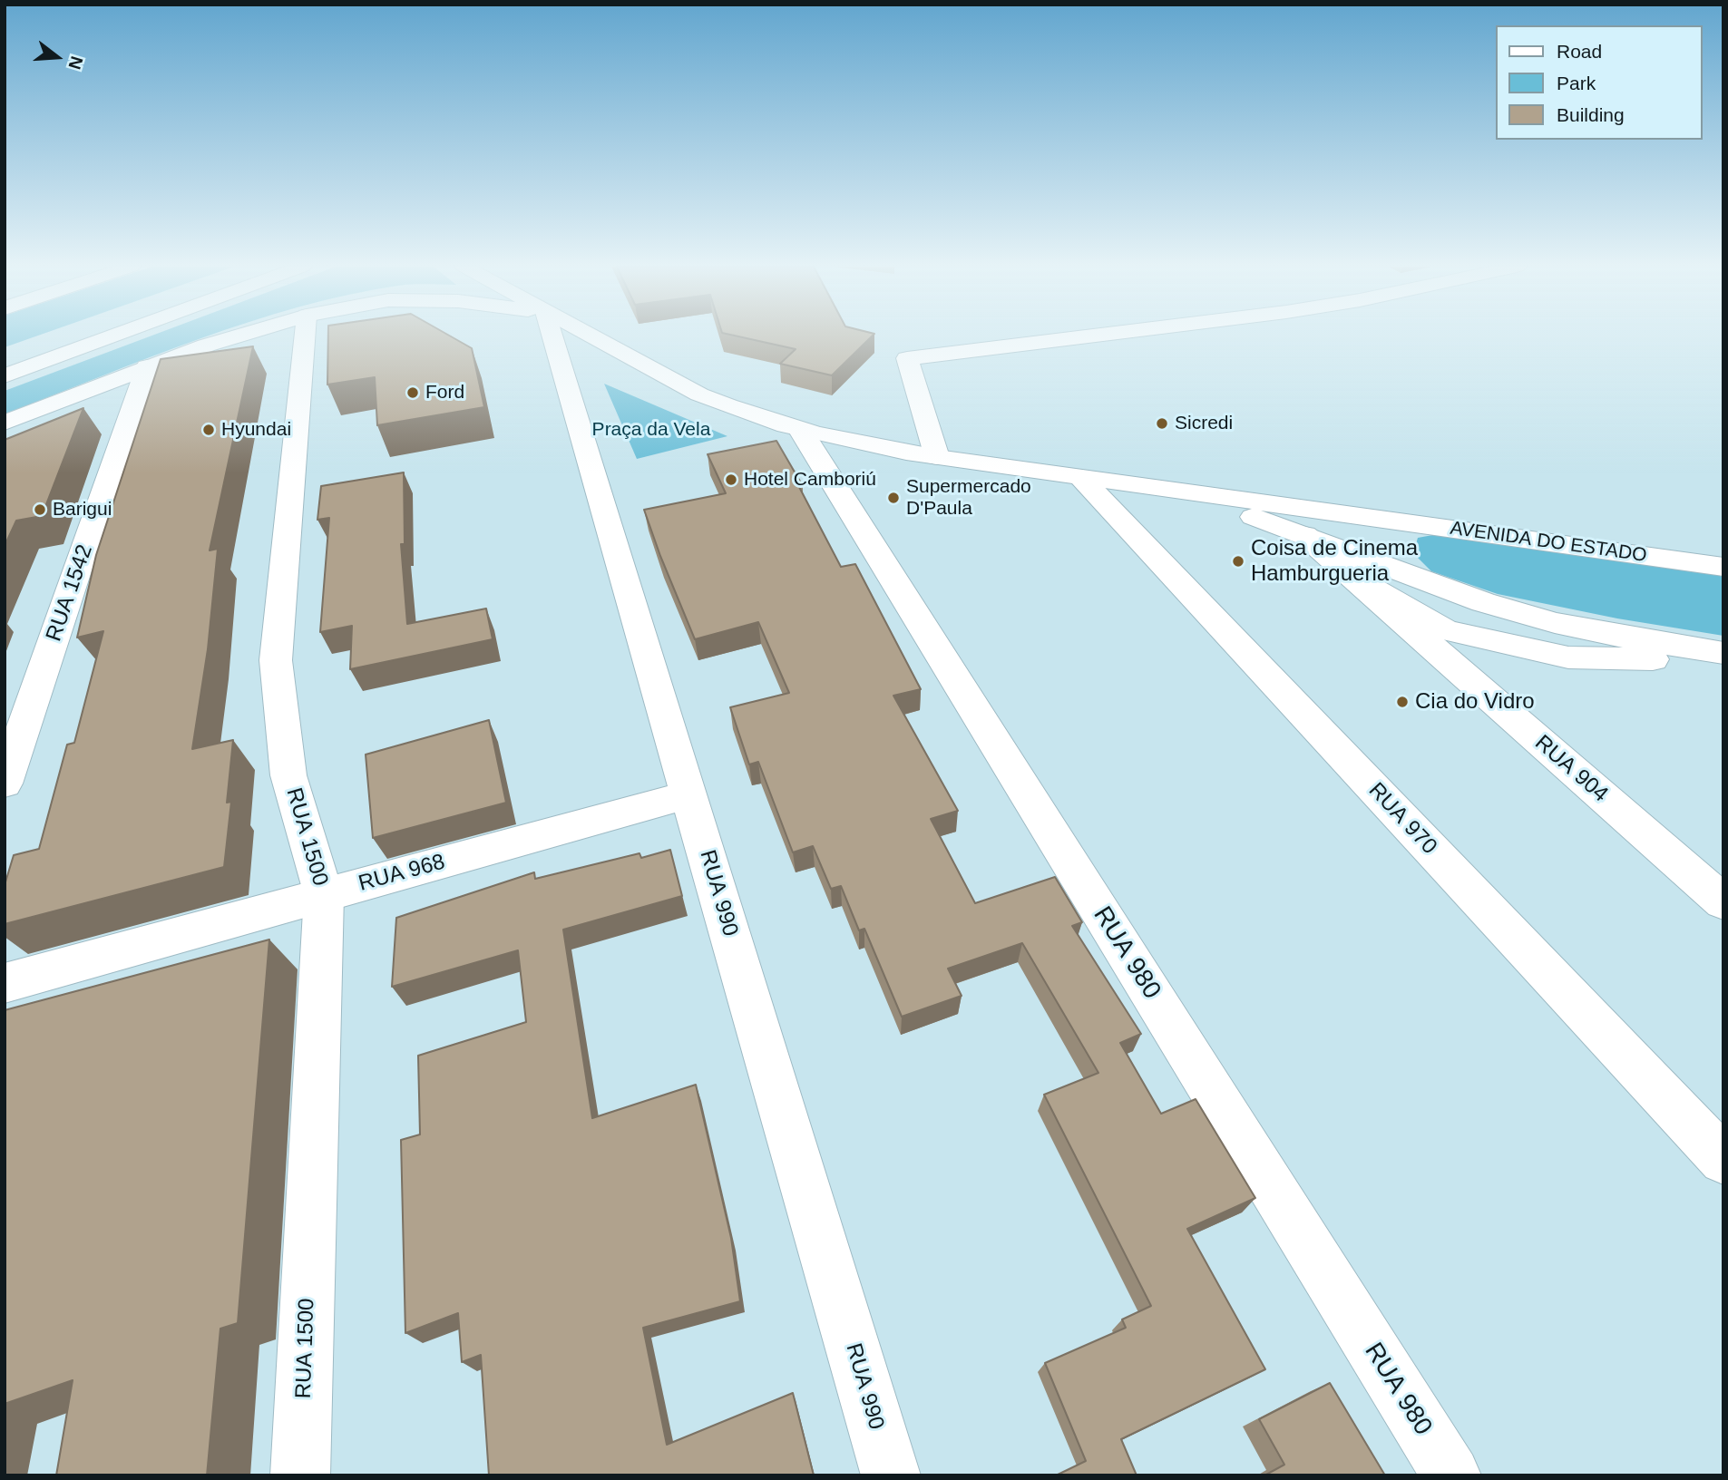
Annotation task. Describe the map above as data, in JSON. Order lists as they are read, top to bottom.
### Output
{
  "streets": {
    "main road": [
      "AVENIDA DO ESTADO",
      "RUA 1542",
      "RUA 904",
      "RUA 970",
      "RUA 1500",
      "RUA 968",
      "RUA 990",
      "RUA 980"
    ]
  },
  "crossings": [
    ["AVENIDA DO ESTADO", "RUA 904"],
    ["AVENIDA DO ESTADO", "RUA 970"],
    ["AVENIDA DO ESTADO", "RUA 980"],
    ["RUA 1500", "RUA 968"],
    ["RUA 968", "RUA 990"]
  ],
  "parks": ["Praça da Vela"],
  "places": [
    "Ford",
    "Sicredi",
    "Hyundai",
    "Hotel Camboriú",
    "Supermercado D'Paula",
    "Barigui",
    "Coisa de Cinema Hamburgueria",
    "Cia do Vidro"
  ],
  "legend": ["Road", "Park", "Building"],
  "north": "right"
}
